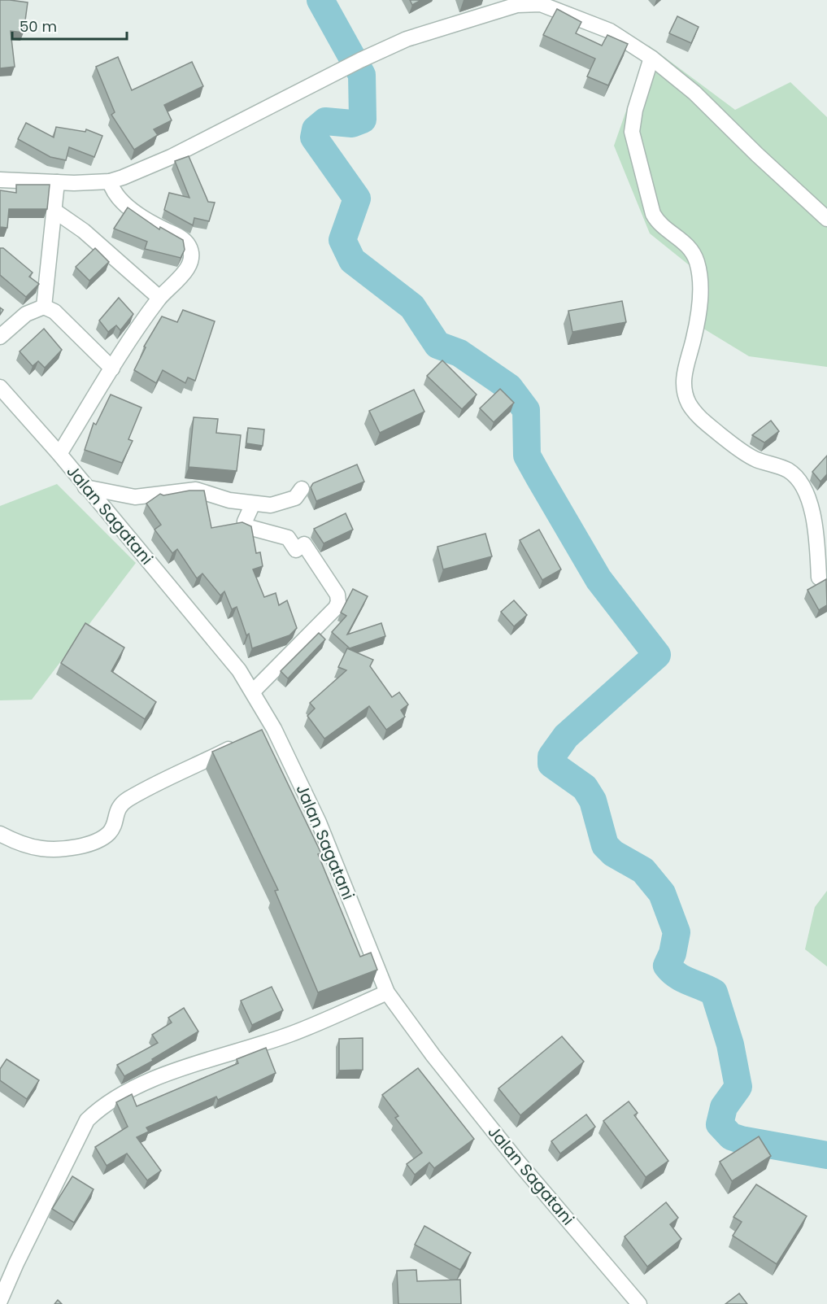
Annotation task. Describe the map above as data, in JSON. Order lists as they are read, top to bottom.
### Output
{
  "streets": {
    "street": ["Jalan Sagatani"]
  },
  "scale_bar": "50 m"
}
